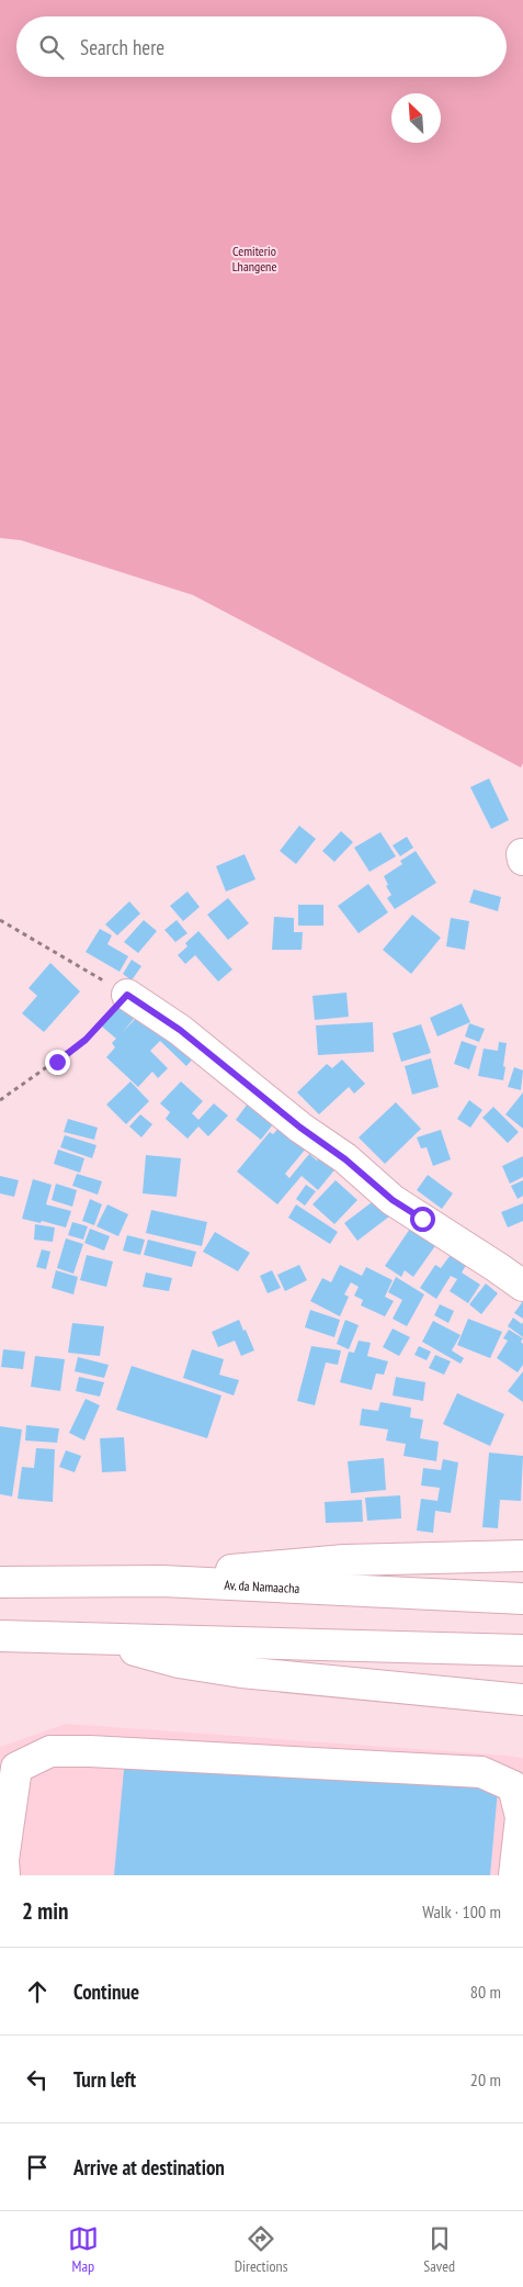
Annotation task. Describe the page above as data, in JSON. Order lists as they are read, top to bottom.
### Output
{
  "streets": {
    "main road": ["Av. da Namaacha"]
  },
  "parks": ["Cemiterio Lhangene"],
  "north": "top left",
  "page": {
    "search": "Search here",
    "heading": ["2 min", "Walk · 100 m"],
    "list": [
      ["Continue", "80 m"],
      ["Turn left", "20 m"],
      "Arrive at destination"
    ],
    "nav": ["Map", "Directions", "Saved"]
  }
}
